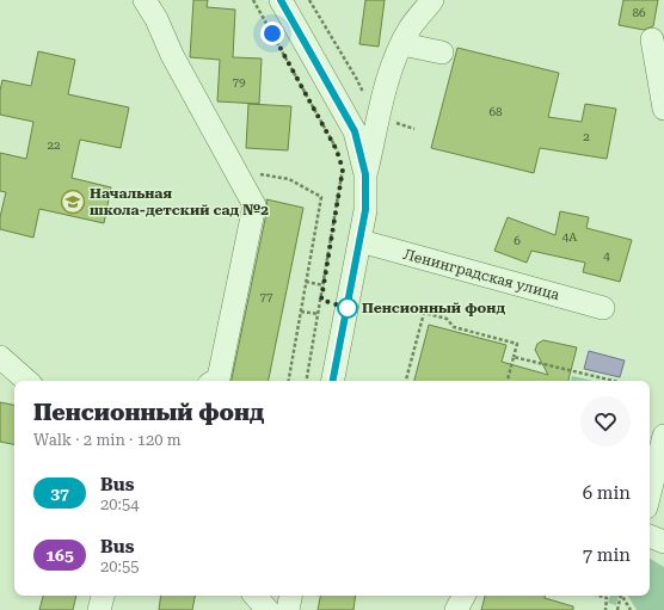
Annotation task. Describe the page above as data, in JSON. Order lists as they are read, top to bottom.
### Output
{
  "streets": {
    "street": ["Ленинградская улица"]
  },
  "places": {
    "school or university": ["Начальная школа-детский сад №2"],
    "other": ["Пенсионный фонд"]
  },
  "lines": ["bus line 37"],
  "house_numbers": [
    "86",
    "79",
    "68",
    "2",
    "22",
    "4А",
    "6",
    "4",
    "77"
  ],
  "page": {
    "heading": ["Пенсионный фонд", "Walk · 2 min · 120 m"],
    "list": [
      {
        "mark": "37",
        "name": "Bus",
        "note": "20:54",
        "value": "6 min"
      },
      {
        "mark": "165",
        "name": "Bus",
        "note": "20:55",
        "value": "7 min"
      }
    ]
  }
}
